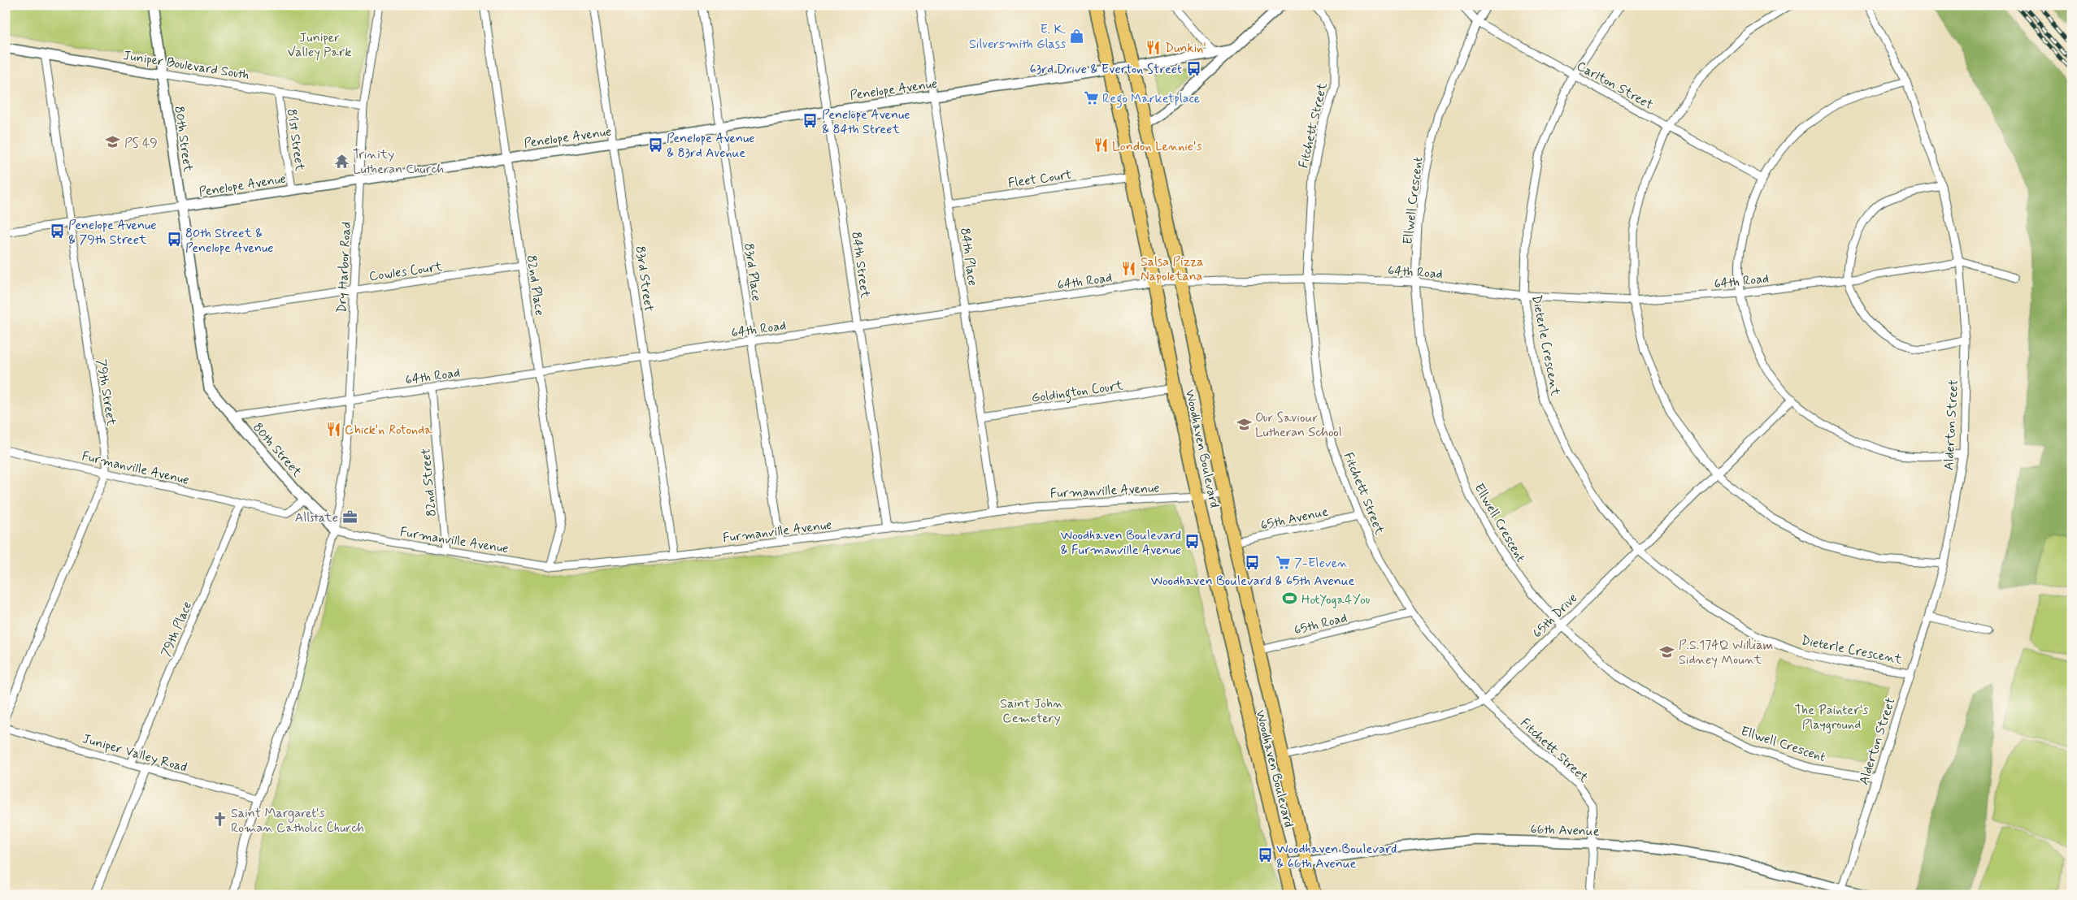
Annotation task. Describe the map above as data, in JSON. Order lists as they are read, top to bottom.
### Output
{
  "streets": {
    "main road": ["Woodhaven Boulevard"],
    "street": [
      "Juniper Boulevard South",
      "Carlton Street",
      "Penelope Avenue",
      "Fitchett Street",
      "80th Street",
      "81st Street",
      "Fleet Court",
      "Ellwell Crescent",
      "84th Place",
      "84th Street",
      "Dry Harbor Road",
      "Cowles Court",
      "64th Road",
      "83rd Place",
      "83rd Street",
      "82nd Place",
      "Dieterle Crescent",
      "Goldington Court",
      "79th Street",
      "Alderton Street",
      "Furmanville Avenue",
      "82nd Street",
      "65th Avenue",
      "65th Drive",
      "65th Road",
      "79th Place",
      "Juniper Valley Road",
      "66th Avenue"
    ]
  },
  "crossings": [
    ["Juniper Boulevard South", "80th Street"],
    ["Juniper Boulevard South", "81st Street"],
    ["Juniper Boulevard South", "Dry Harbor Road"],
    ["Juniper Boulevard South", "79th Street"],
    ["Carlton Street", "Ellwell Crescent"],
    ["Carlton Street", "Dieterle Crescent"],
    ["Penelope Avenue", "80th Street"],
    ["Penelope Avenue", "81st Street"],
    ["Penelope Avenue", "84th Place"],
    ["Penelope Avenue", "84th Street"],
    ["Penelope Avenue", "Dry Harbor Road"],
    ["Penelope Avenue", "83rd Place"],
    ["Penelope Avenue", "83rd Street"],
    ["Penelope Avenue", "82nd Place"],
    ["Penelope Avenue", "79th Street"],
    ["Penelope Avenue", "Woodhaven Boulevard"],
    ["Fitchett Street", "64th Road"],
    ["Fitchett Street", "65th Avenue"],
    ["Fitchett Street", "65th Drive"],
    ["Fitchett Street", "65th Road"],
    ["Fitchett Street", "66th Avenue"],
    ["80th Street", "Dry Harbor Road"],
    ["80th Street", "Cowles Court"],
    ["80th Street", "64th Road"],
    ["80th Street", "Furmanville Avenue"],
    ["Fleet Court", "84th Place"],
    ["Fleet Court", "Woodhaven Boulevard"],
    ["Ellwell Crescent", "64th Road"],
    ["Ellwell Crescent", "Alderton Street"],
    ["Ellwell Crescent", "65th Drive"],
    ["84th Place", "64th Road"],
    ["84th Place", "Goldington Court"],
    ["84th Place", "Furmanville Avenue"],
    ["84th Street", "64th Road"],
    ["84th Street", "Furmanville Avenue"],
    ["Dry Harbor Road", "Cowles Court"],
    ["Dry Harbor Road", "64th Road"],
    ["Dry Harbor Road", "Furmanville Avenue"],
    ["Cowles Court", "82nd Place"],
    ["64th Road", "83rd Place"],
    ["64th Road", "83rd Street"],
    ["64th Road", "82nd Place"],
    ["64th Road", "Dieterle Crescent"],
    ["64th Road", "Alderton Street"],
    ["64th Road", "Woodhaven Boulevard"],
    ["64th Road", "82nd Street"],
    ["83rd Place", "Furmanville Avenue"],
    ["83rd Street", "Furmanville Avenue"],
    ["82nd Place", "Furmanville Avenue"],
    ["Dieterle Crescent", "Alderton Street"],
    ["Dieterle Crescent", "65th Drive"],
    ["Goldington Court", "Woodhaven Boulevard"],
    ["79th Street", "Furmanville Avenue"],
    ["Alderton Street", "66th Avenue"],
    ["Woodhaven Boulevard", "Furmanville Avenue"],
    ["Woodhaven Boulevard", "65th Avenue"],
    ["Woodhaven Boulevard", "65th Drive"],
    ["Woodhaven Boulevard", "65th Road"],
    ["Woodhaven Boulevard", "66th Avenue"],
    ["Furmanville Avenue", "82nd Street"],
    ["Furmanville Avenue", "79th Place"],
    ["79th Place", "Juniper Valley Road"]
  ],
  "parks": ["Juniper Valley Park", "Saint John Cemetery", "The Painter's Playground"],
  "places": {
    "shop": ["E. K. Silversmith Glass"],
    "restaurant": [
      "Dunkin'",
      "London Lennie's",
      "Salsa Pizza Napoletana",
      "Chick'n Rotonda"
    ],
    "bus stop": [
      "63rd Drive & Everton Street",
      "Penelope Avenue & 84th Street",
      "Penelope Avenue & 83rd Avenue",
      "Penelope Avenue & 79th Street",
      "80th Street & Penelope Avenue",
      "Woodhaven Boulevard & Furmanville Avenue",
      "Woodhaven Boulevard & 65th Avenue",
      "Woodhaven Boulevard & 66th Avenue"
    ],
    "supermarket": ["Rego Marketplace", "7-Eleven"],
    "school or university": ["PS 49", "Our Saviour Lutheran School", "P.S.174Q William Sidney Mount"],
    "temple": ["Trinity Lutheran Church"],
    "office": ["Allstate"],
    "sports": ["HotYoga4You"],
    "church": ["Saint Margaret's Roman Catholic Church"]
  }
}
